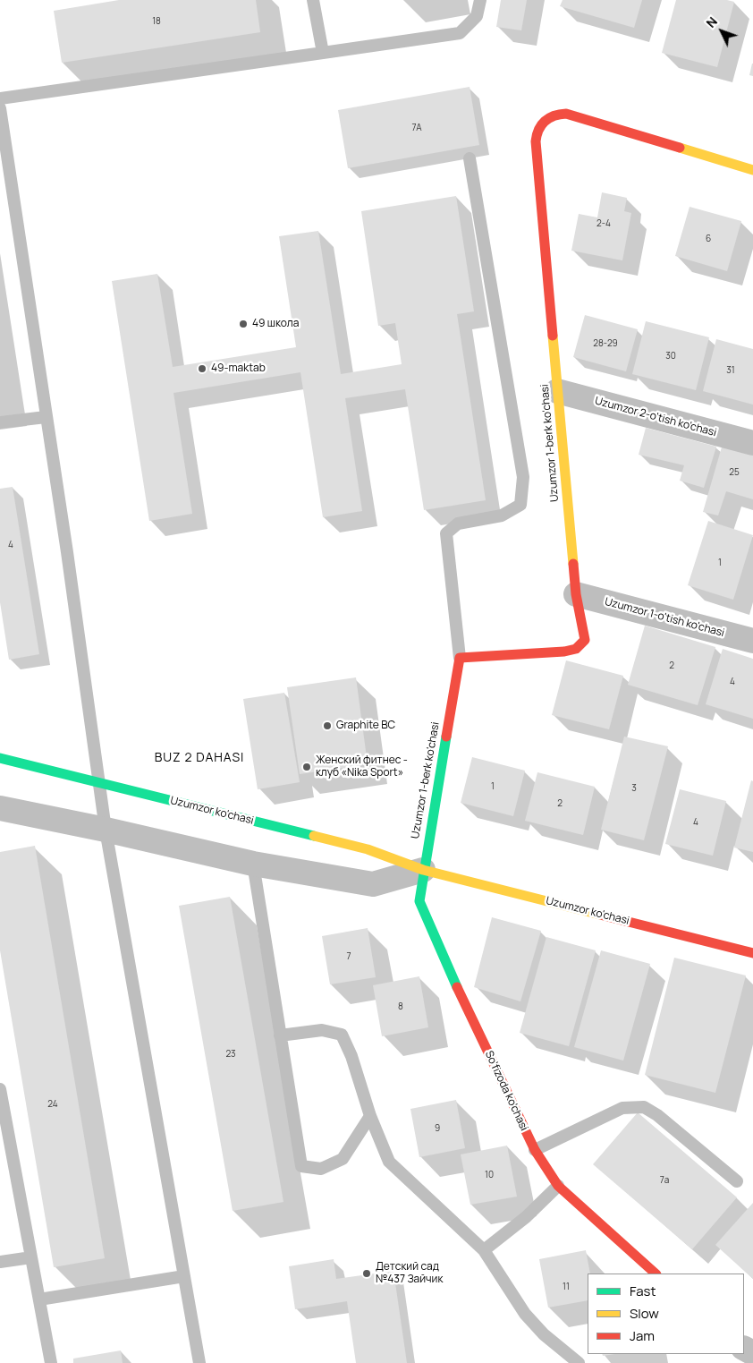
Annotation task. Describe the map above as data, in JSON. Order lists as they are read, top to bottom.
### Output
{
  "streets": {
    "street": [
      "Uzumzor 2-o'tish ko'chasi",
      "Uzumzor 1-berk ko'chasi",
      "Uzumzor 1-o'tish ko'chasi",
      "Uzumzor ko'chasi",
      "So'fizoda ko'chasi"
    ]
  },
  "crossings": [
    ["Uzumzor 2-o'tish ko'chasi", "Uzumzor 1-berk ko'chasi"],
    ["Uzumzor 1-berk ko'chasi", "Uzumzor 1-o'tish ko'chasi"],
    ["Uzumzor 1-berk ko'chasi", "Uzumzor ko'chasi"],
    ["Uzumzor 1-berk ko'chasi", "So'fizoda ko'chasi"],
    ["Uzumzor ko'chasi", "So'fizoda ko'chasi"]
  ],
  "districts": ["BUZ 2 DAHASI"],
  "places": [
    "49 школа",
    "49-maktab",
    "Graphite BC",
    "Женский фитнес - клуб «Nika Sport»",
    "Детский сад №437 Зайчик"
  ],
  "house_numbers": [
    "18",
    "7А",
    "2-4",
    "6",
    "28-29",
    "30",
    "31",
    "25",
    "4",
    "1",
    "2",
    "4",
    "1",
    "3",
    "2",
    "4",
    "7",
    "8",
    "23",
    "24",
    "9",
    "10",
    "7a",
    "11"
  ],
  "legend": ["Fast", "Slow", "Jam"],
  "north": "top left"
}
